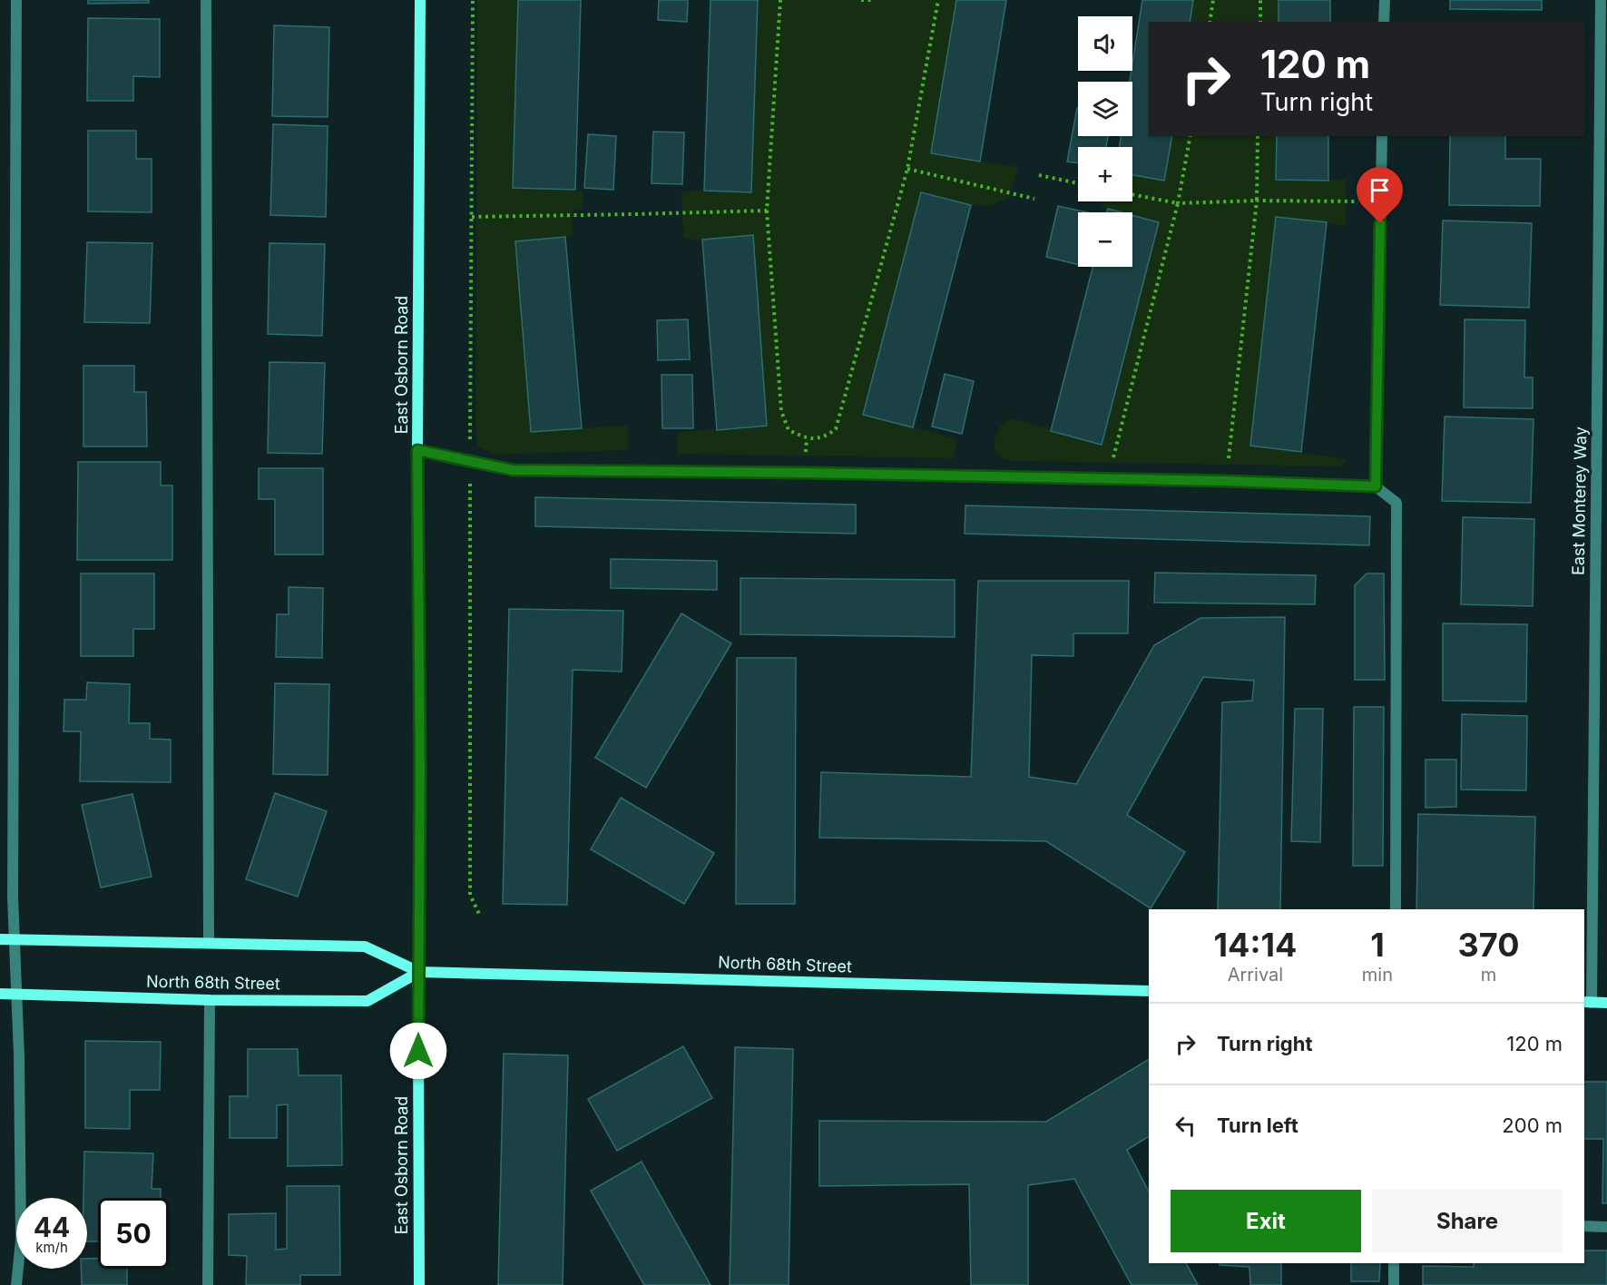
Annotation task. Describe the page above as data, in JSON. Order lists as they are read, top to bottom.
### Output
{
  "streets": {
    "main road": ["East Osborn Road", "North 68th Street"],
    "street": ["East Monterey Way"]
  },
  "crossings": [
    ["East Osborn Road", "North 68th Street"]
  ],
  "page": {
    "map_buttons": ["+", "−"],
    "turn": ["120 m", "Turn right"],
    "eta": [
      "14:14",
      "Arrival",
      "1",
      "min",
      "370",
      "m"
    ],
    "list": [
      {
        "name": "Turn right",
        "value": "120 m"
      },
      {
        "name": "Turn left",
        "value": "200 m"
      }
    ],
    "buttons": ["Exit", "Share"],
    "speed": "44 km/h",
    "limit": "50"
  }
}
